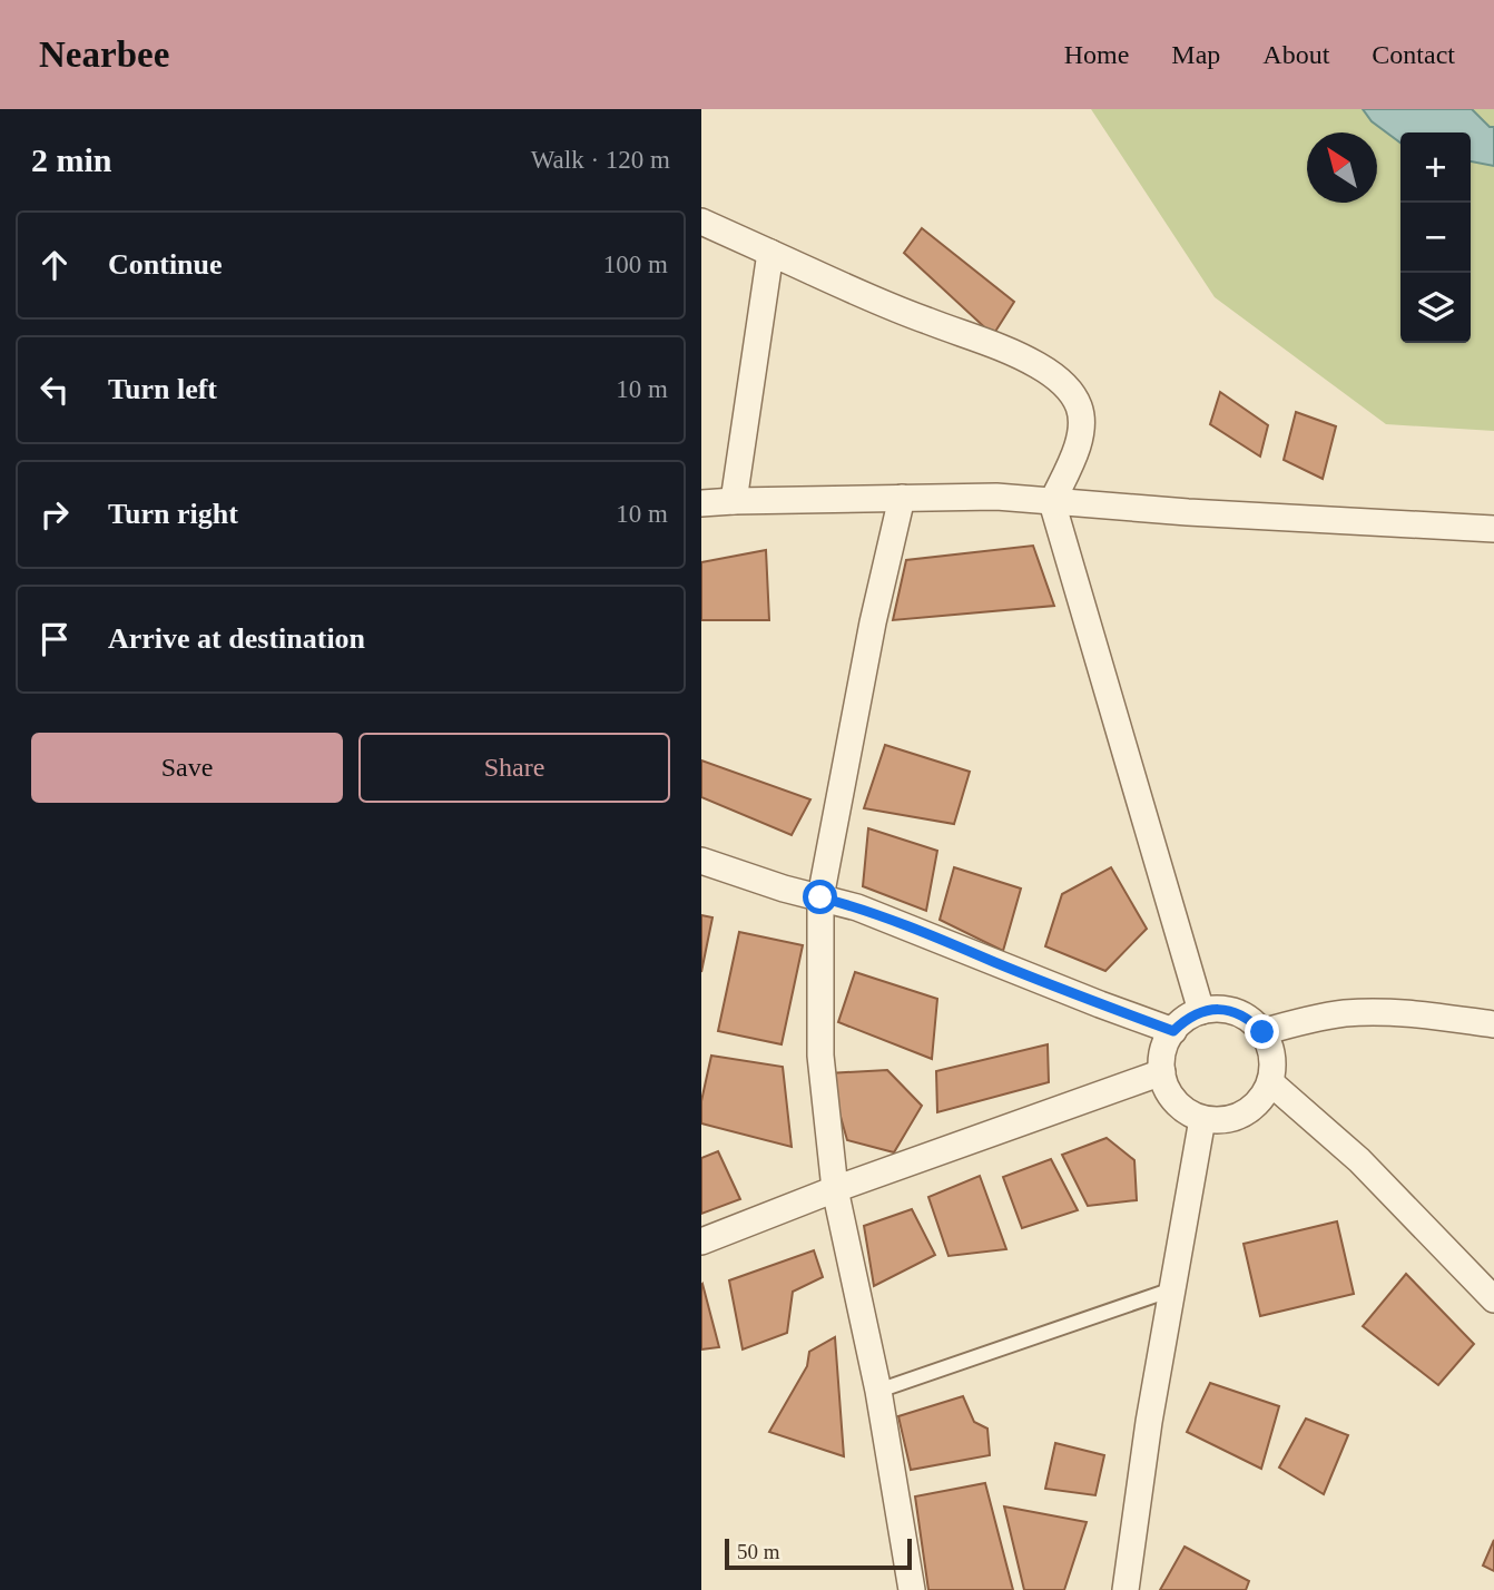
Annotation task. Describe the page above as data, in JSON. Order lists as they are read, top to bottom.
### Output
{
  "scale_bar": "50 m",
  "north": "top left",
  "page": {
    "header": "Nearbee",
    "nav": [
      "Home",
      "Map",
      "About",
      "Contact"
    ],
    "heading": ["2 min", "Walk · 120 m"],
    "map_buttons": ["+", "−"],
    "list": [
      ["Continue", "100 m"],
      ["Turn left", "10 m"],
      ["Turn right", "10 m"],
      "Arrive at destination"
    ],
    "buttons": ["Save", "Share"],
    "scale": "50 m"
  }
}
